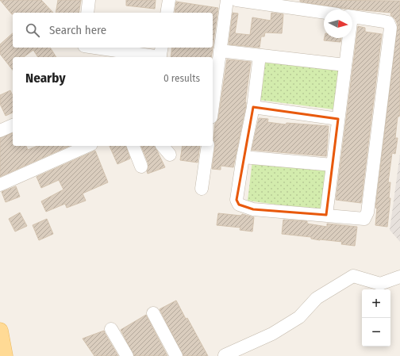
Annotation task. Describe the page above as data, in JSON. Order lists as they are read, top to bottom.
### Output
{
  "north": "right",
  "page": {
    "search": "Search here",
    "heading": ["Nearby", "0 results"],
    "map_buttons": ["+", "−"]
  }
}
